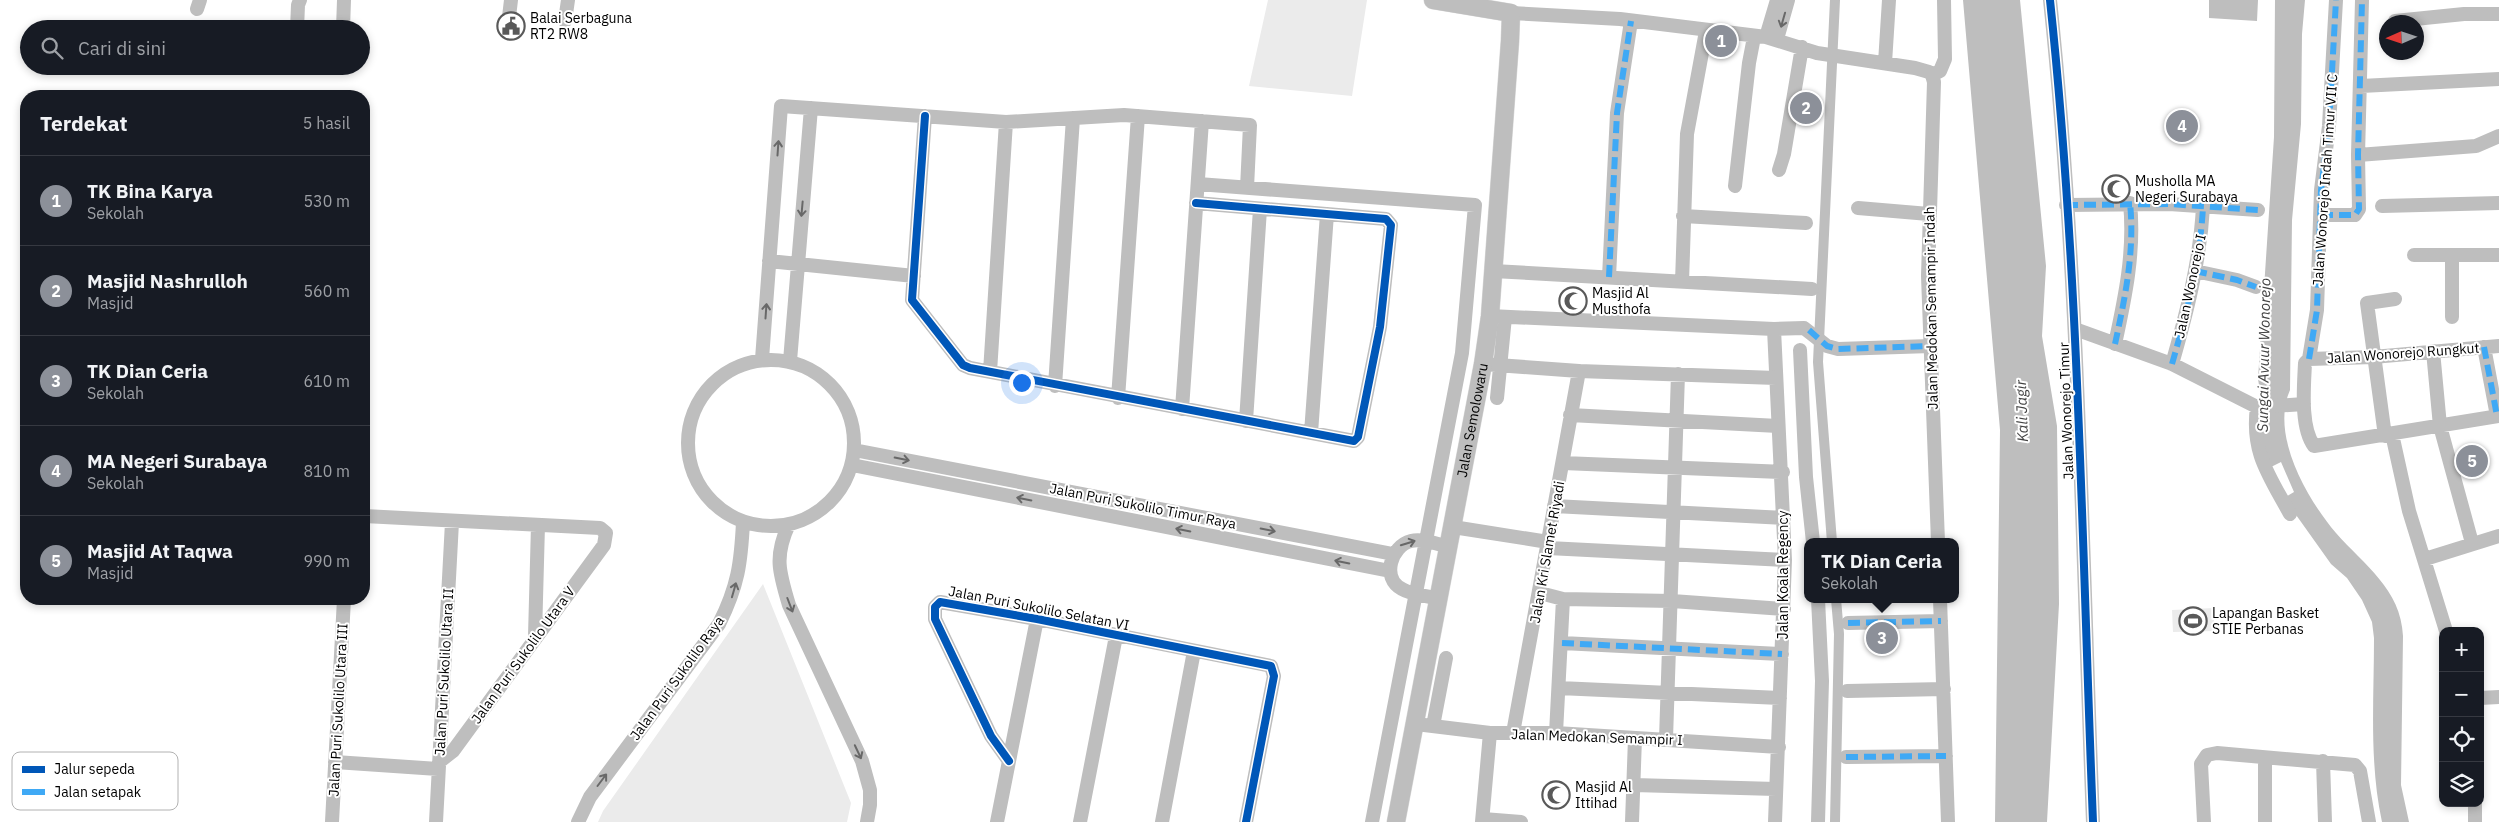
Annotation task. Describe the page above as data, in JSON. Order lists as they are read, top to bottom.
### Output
{
  "streets": {
    "main road": ["Jalan Semolowaru"],
    "street": [
      "Jalan Wonorejo Indah Timur VII C",
      "Jalan Wonorejo I",
      "Jalan Medokan Semampir Indah",
      "Jalan Wonorejo Rungkut",
      "Jalan Wonorejo Timur",
      "Jalan Puri Sukolilo Timur Raya",
      "Jalan Kri Slamet Riyadi",
      "Jalan Koala Regency",
      "Jalan Puri Sukolilo Selatan VI",
      "Jalan Puri Sukolilo Utara V",
      "Jalan Puri Sukolilo Utara II",
      "Jalan Puri Sukolilo Raya",
      "Jalan Puri Sukolilo Utara III",
      "Jalan Medokan Semampir I"
    ]
  },
  "crossings": [
    ["Jalan Wonorejo Indah Timur VII C", "Jalan Wonorejo Rungkut"],
    ["Jalan Semolowaru", "Jalan Medokan Semampir I"],
    ["Jalan Puri Sukolilo Timur Raya", "Jalan Puri Sukolilo Raya"],
    ["Jalan Kri Slamet Riyadi", "Jalan Medokan Semampir I"],
    ["Jalan Koala Regency", "Jalan Medokan Semampir I"],
    ["Jalan Puri Sukolilo Utara V", "Jalan Puri Sukolilo Utara II"]
  ],
  "one_way": ["Jalan Puri Sukolilo Raya"],
  "water": ["Sungai Avuur Wonorejo", "Kali Jagir"],
  "places": {
    "public building": ["Balai Serbaguna RT2 RW8"],
    "mosque": ["Musholla MA Negeri Surabaya", "Masjid Al Musthofa", "Masjid Al Ittihad"],
    "sports": ["Lapangan Basket STIE Perbanas"]
  },
  "legend": ["Jalur sepeda", "Jalan setapak"],
  "north": "left",
  "page": {
    "search": "Cari di sini",
    "pins": [
      "1",
      "2",
      "4",
      "5",
      "3"
    ],
    "heading": ["Terdekat", "5 hasil"],
    "list": [
      {
        "mark": "1",
        "name": "TK Bina Karya",
        "note": "Sekolah",
        "value": "530 m"
      },
      {
        "mark": "2",
        "name": "Masjid Nashrulloh",
        "note": "Masjid",
        "value": "560 m"
      },
      {
        "mark": "3",
        "name": "TK Dian Ceria",
        "note": "Sekolah",
        "value": "610 m"
      },
      {
        "mark": "4",
        "name": "MA Negeri Surabaya",
        "note": "Sekolah",
        "value": "810 m"
      },
      {
        "mark": "5",
        "name": "Masjid At Taqwa",
        "note": "Masjid",
        "value": "990 m"
      }
    ],
    "popup": ["TK Dian Ceria", "Sekolah"],
    "map_buttons": ["+", "−"]
  }
}
